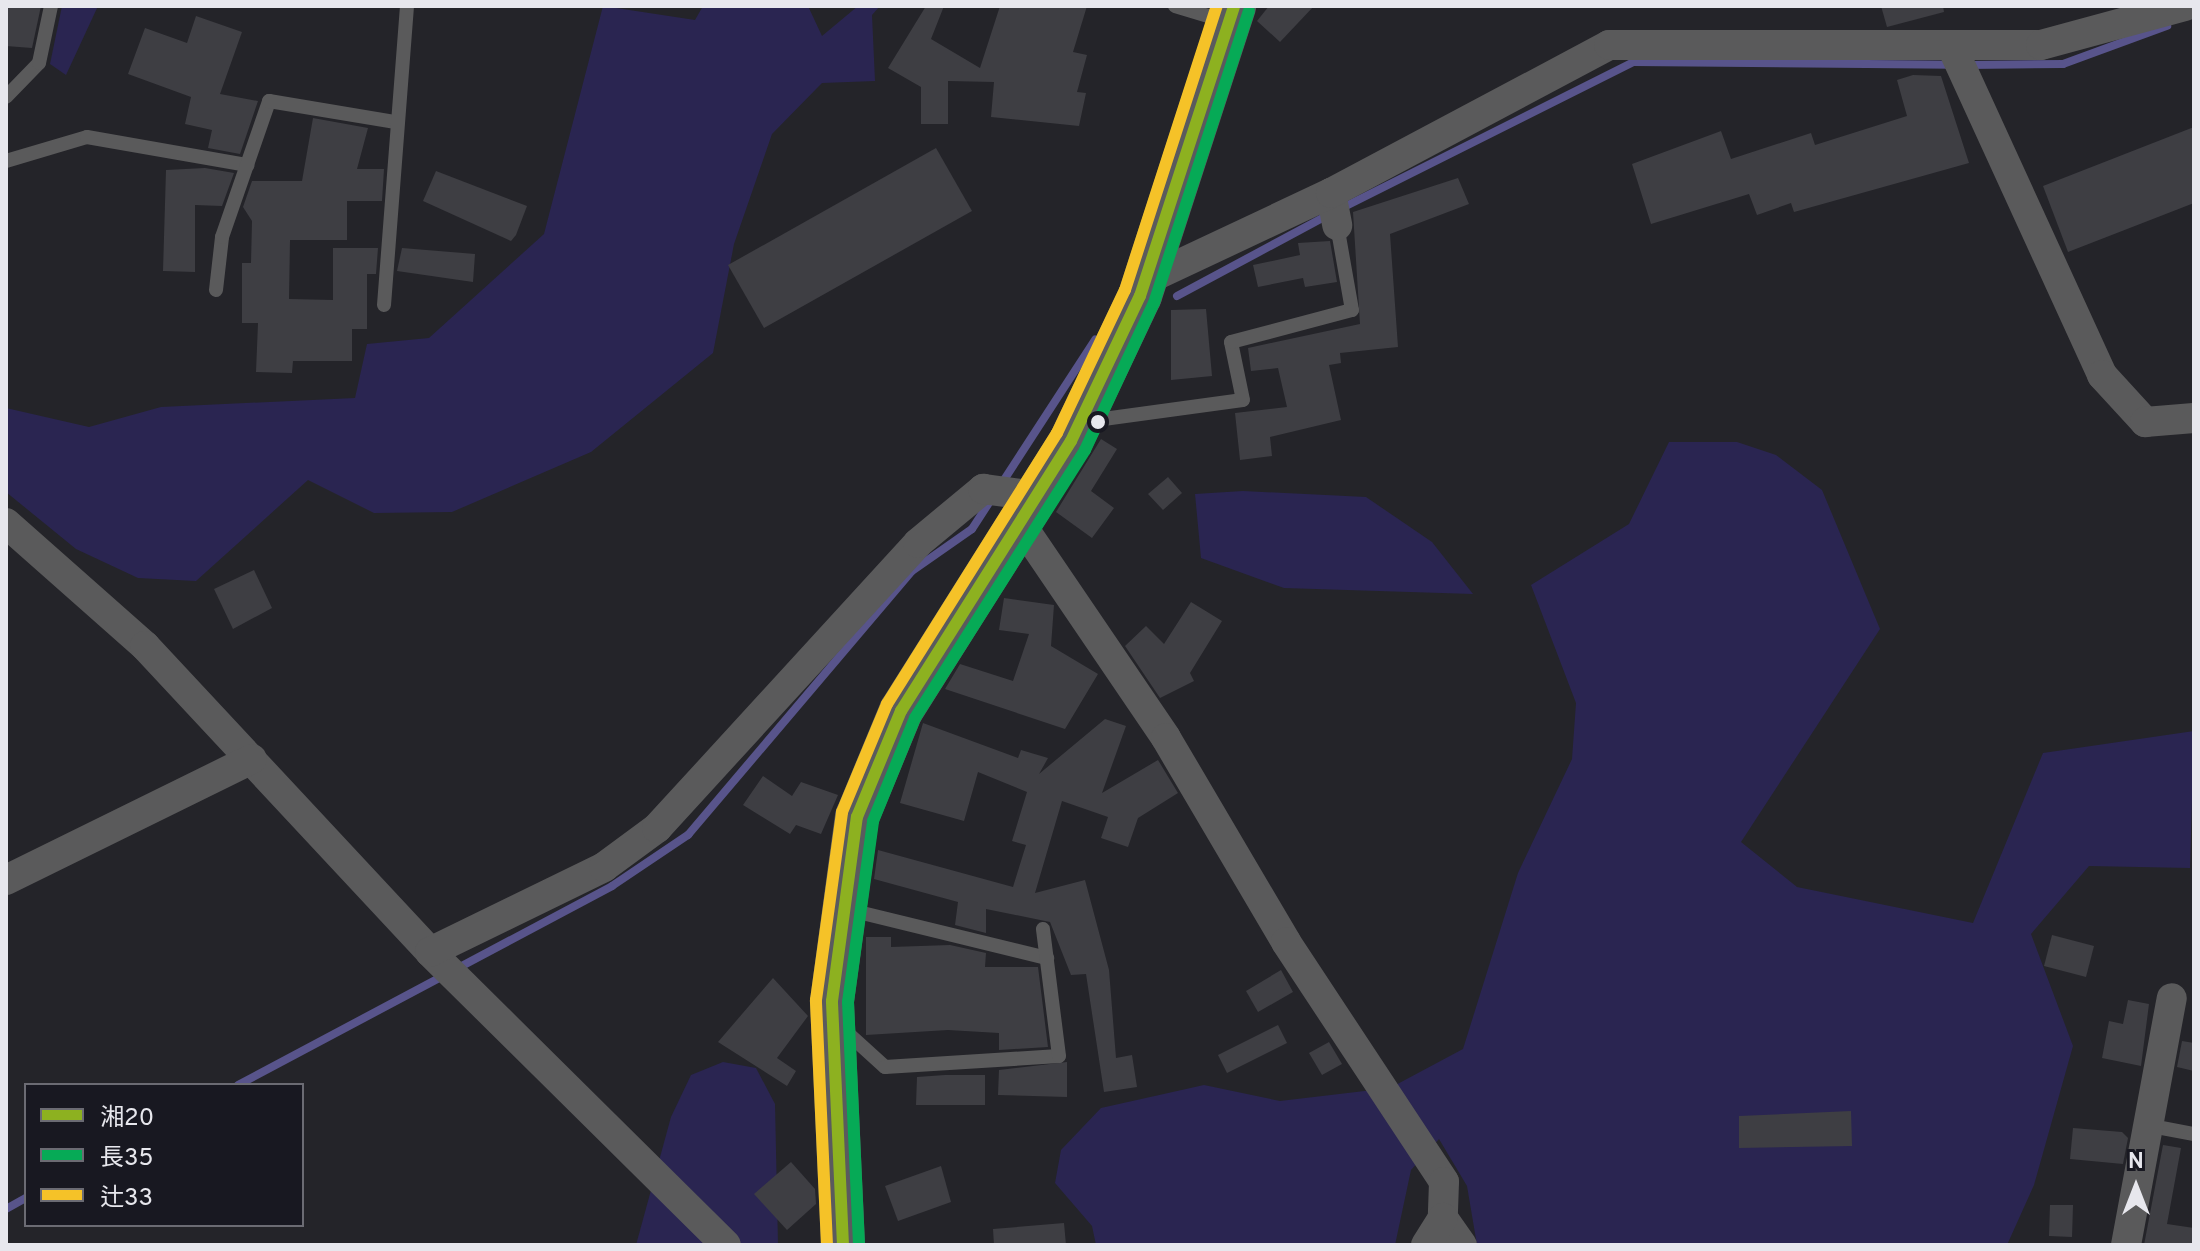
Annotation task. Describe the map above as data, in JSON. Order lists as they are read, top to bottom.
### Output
{
  "lines": ["transit line 湘20", "transit line 辻33", "transit line 長35"],
  "legend": ["湘20", "長35", "辻33"],
  "north": "top"
}
